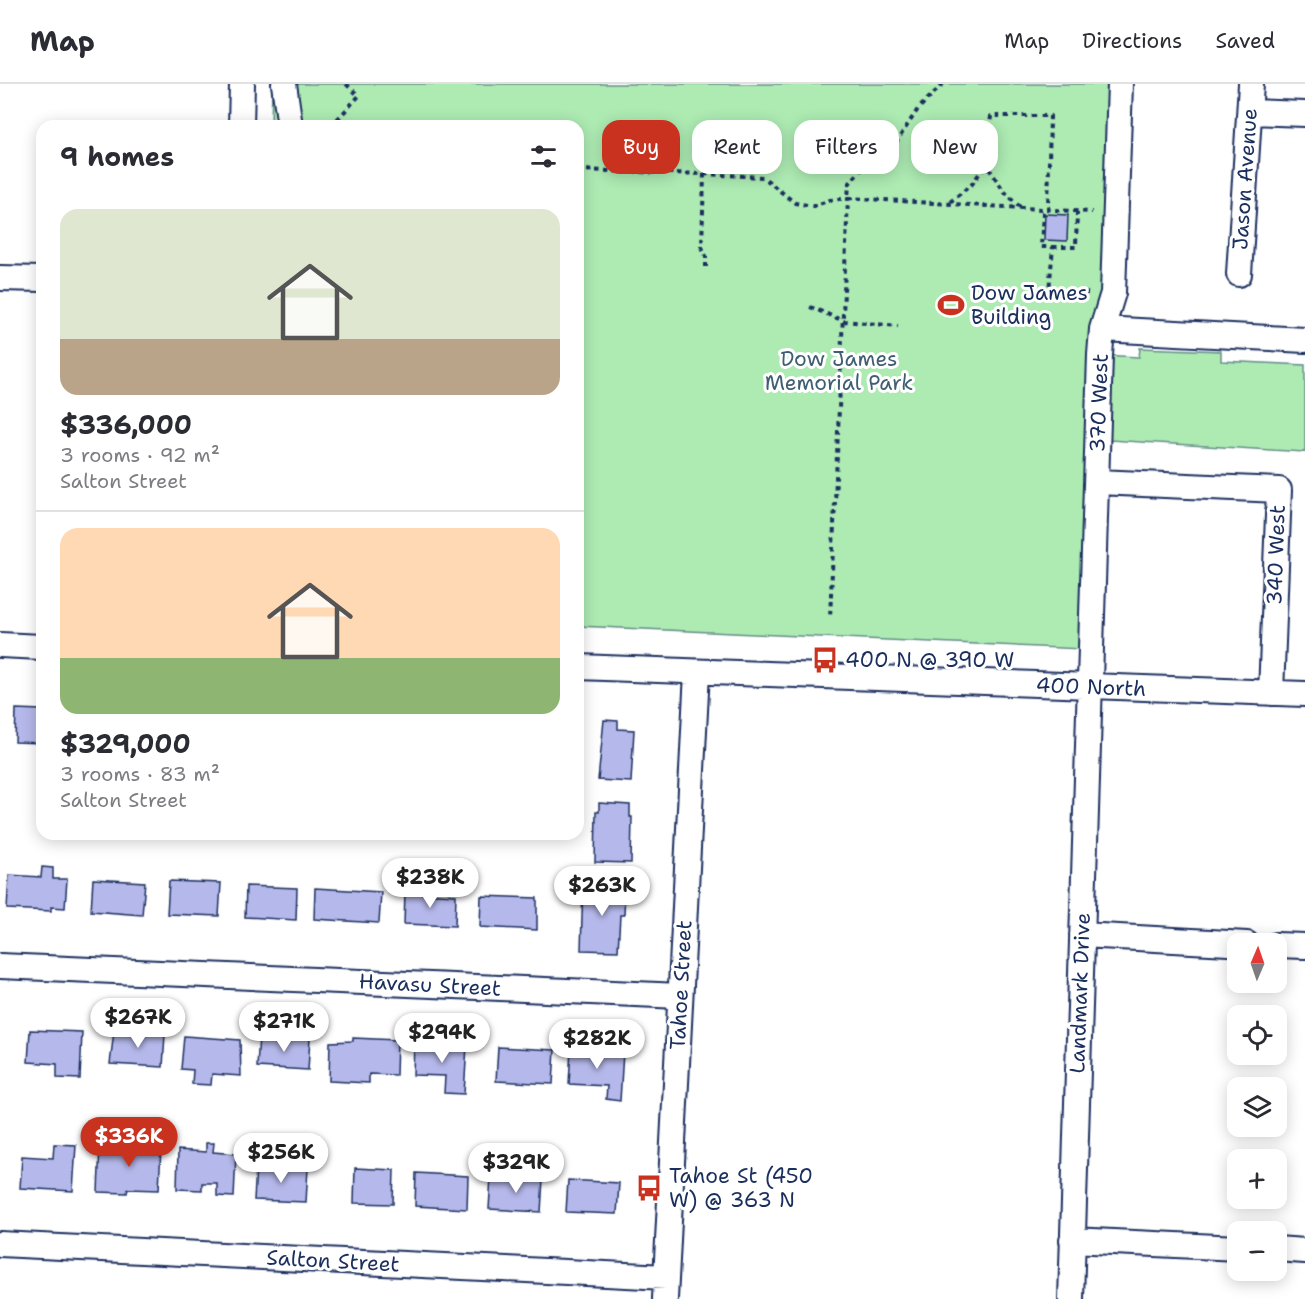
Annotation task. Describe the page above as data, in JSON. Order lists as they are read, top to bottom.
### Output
{
  "streets": {
    "street": [
      "Jason Avenue",
      "370 West",
      "340 West",
      "400 North",
      "Havasu Street",
      "Tahoe Street",
      "Landmark Drive",
      "Salton Street"
    ]
  },
  "crossings": [
    ["370 West", "340 West"],
    ["370 West", "400 North"],
    ["370 West", "Landmark Drive"],
    ["340 West", "400 North"],
    ["400 North", "Tahoe Street"],
    ["400 North", "Landmark Drive"],
    ["Havasu Street", "Tahoe Street"],
    ["Tahoe Street", "Salton Street"]
  ],
  "parks": ["Dow James Memorial Park"],
  "places": {
    "sports": ["Dow James Building"],
    "bus stop": ["400 N @ 390 W", "Tahoe St (450 W) @ 363 N"]
  },
  "north": "top",
  "page": {
    "header": "Map",
    "nav": ["Map", "Directions", "Saved"],
    "chip": [
      "Buy",
      "Rent",
      "Filters",
      "New"
    ],
    "heading": "9 homes",
    "list": [
      {
        "name": "$336,000",
        "note": "3 rooms · 92 m² · Salton Street"
      },
      {
        "name": "$329,000",
        "note": "3 rooms · 83 m² · Salton Street"
      }
    ],
    "price": [
      "$238K",
      "$263K",
      "$267K",
      "$271K",
      "$294K",
      "$282K",
      "$336K",
      "$256K",
      "$329K"
    ],
    "map_buttons": ["+", "−"]
  }
}
